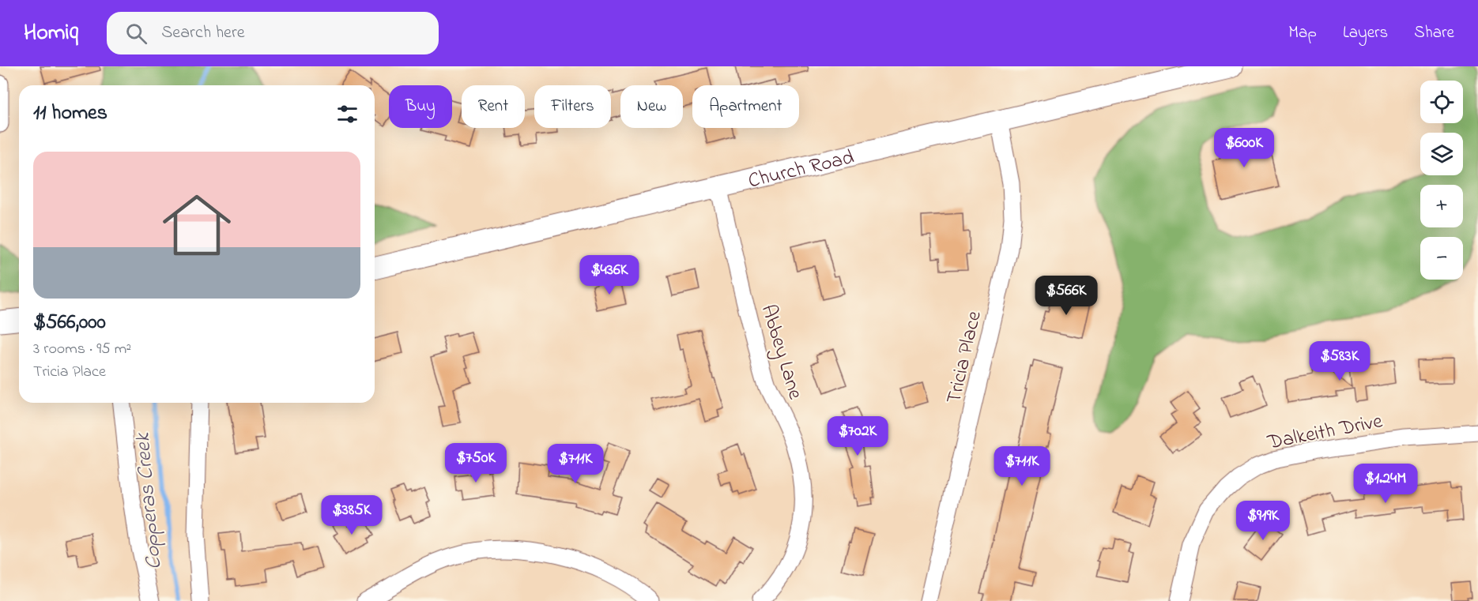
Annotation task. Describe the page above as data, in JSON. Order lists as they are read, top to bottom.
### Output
{
  "streets": {
    "main road": ["Church Road"],
    "street": ["Abbey Lane", "Tricia Place", "Dalkeith Drive"]
  },
  "crossings": [
    ["Church Road", "Abbey Lane"],
    ["Church Road", "Tricia Place"]
  ],
  "water": ["Copperas Creek"],
  "page": {
    "header": "Homiq",
    "search": "Search here",
    "nav": ["Map", "Layers", "Share"],
    "map_buttons": ["+", "−"],
    "chip": [
      "Buy",
      "Rent",
      "Filters",
      "New",
      "Apartment"
    ],
    "heading": "11 homes",
    "price": [
      "$600K",
      "$436K",
      "$566K",
      "$583K",
      "$702K",
      "$750K",
      "$711K",
      "$711K",
      "$1.24M",
      "$385K",
      "$919K"
    ],
    "list": [
      {
        "name": "$566,000",
        "note": "3 rooms · 95 m² · Tricia Place"
      }
    ]
  }
}
